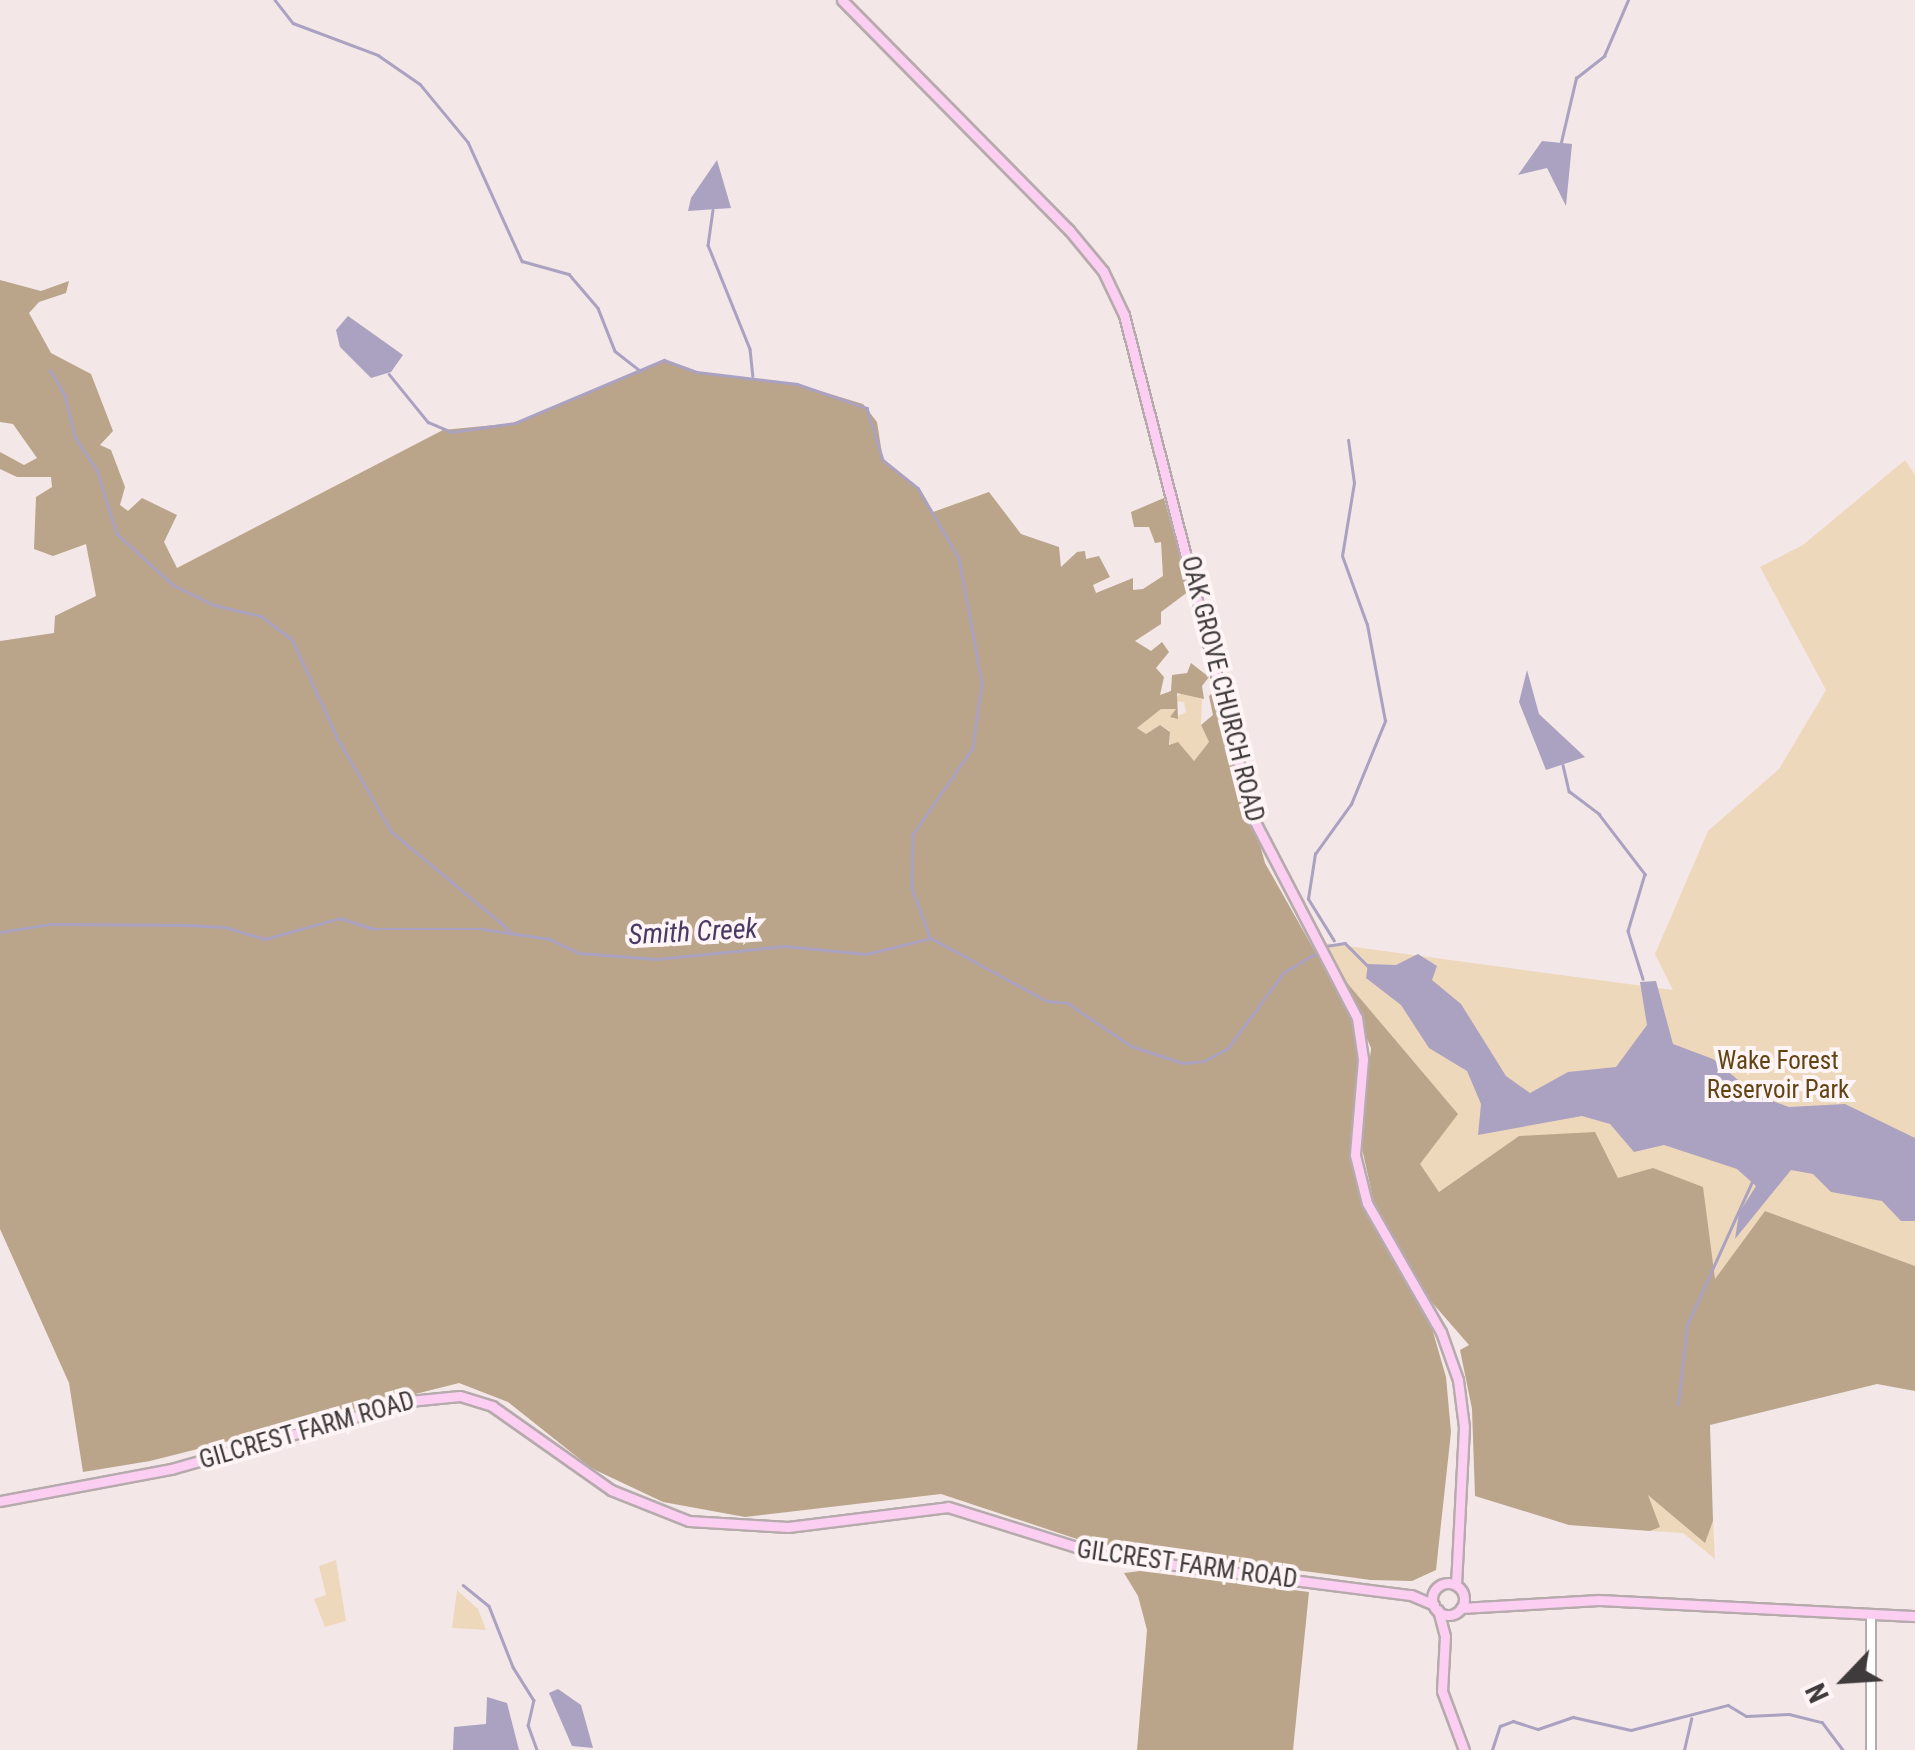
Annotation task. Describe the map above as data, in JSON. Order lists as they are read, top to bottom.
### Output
{
  "streets": {
    "main road": ["OAK GROVE CHURCH ROAD", "GILCREST FARM ROAD"]
  },
  "crossings": [
    ["OAK GROVE CHURCH ROAD", "GILCREST FARM ROAD"]
  ],
  "water": ["Smith Creek"],
  "parks": ["Wake Forest Reservoir Park"],
  "north": "bottom left"
}
